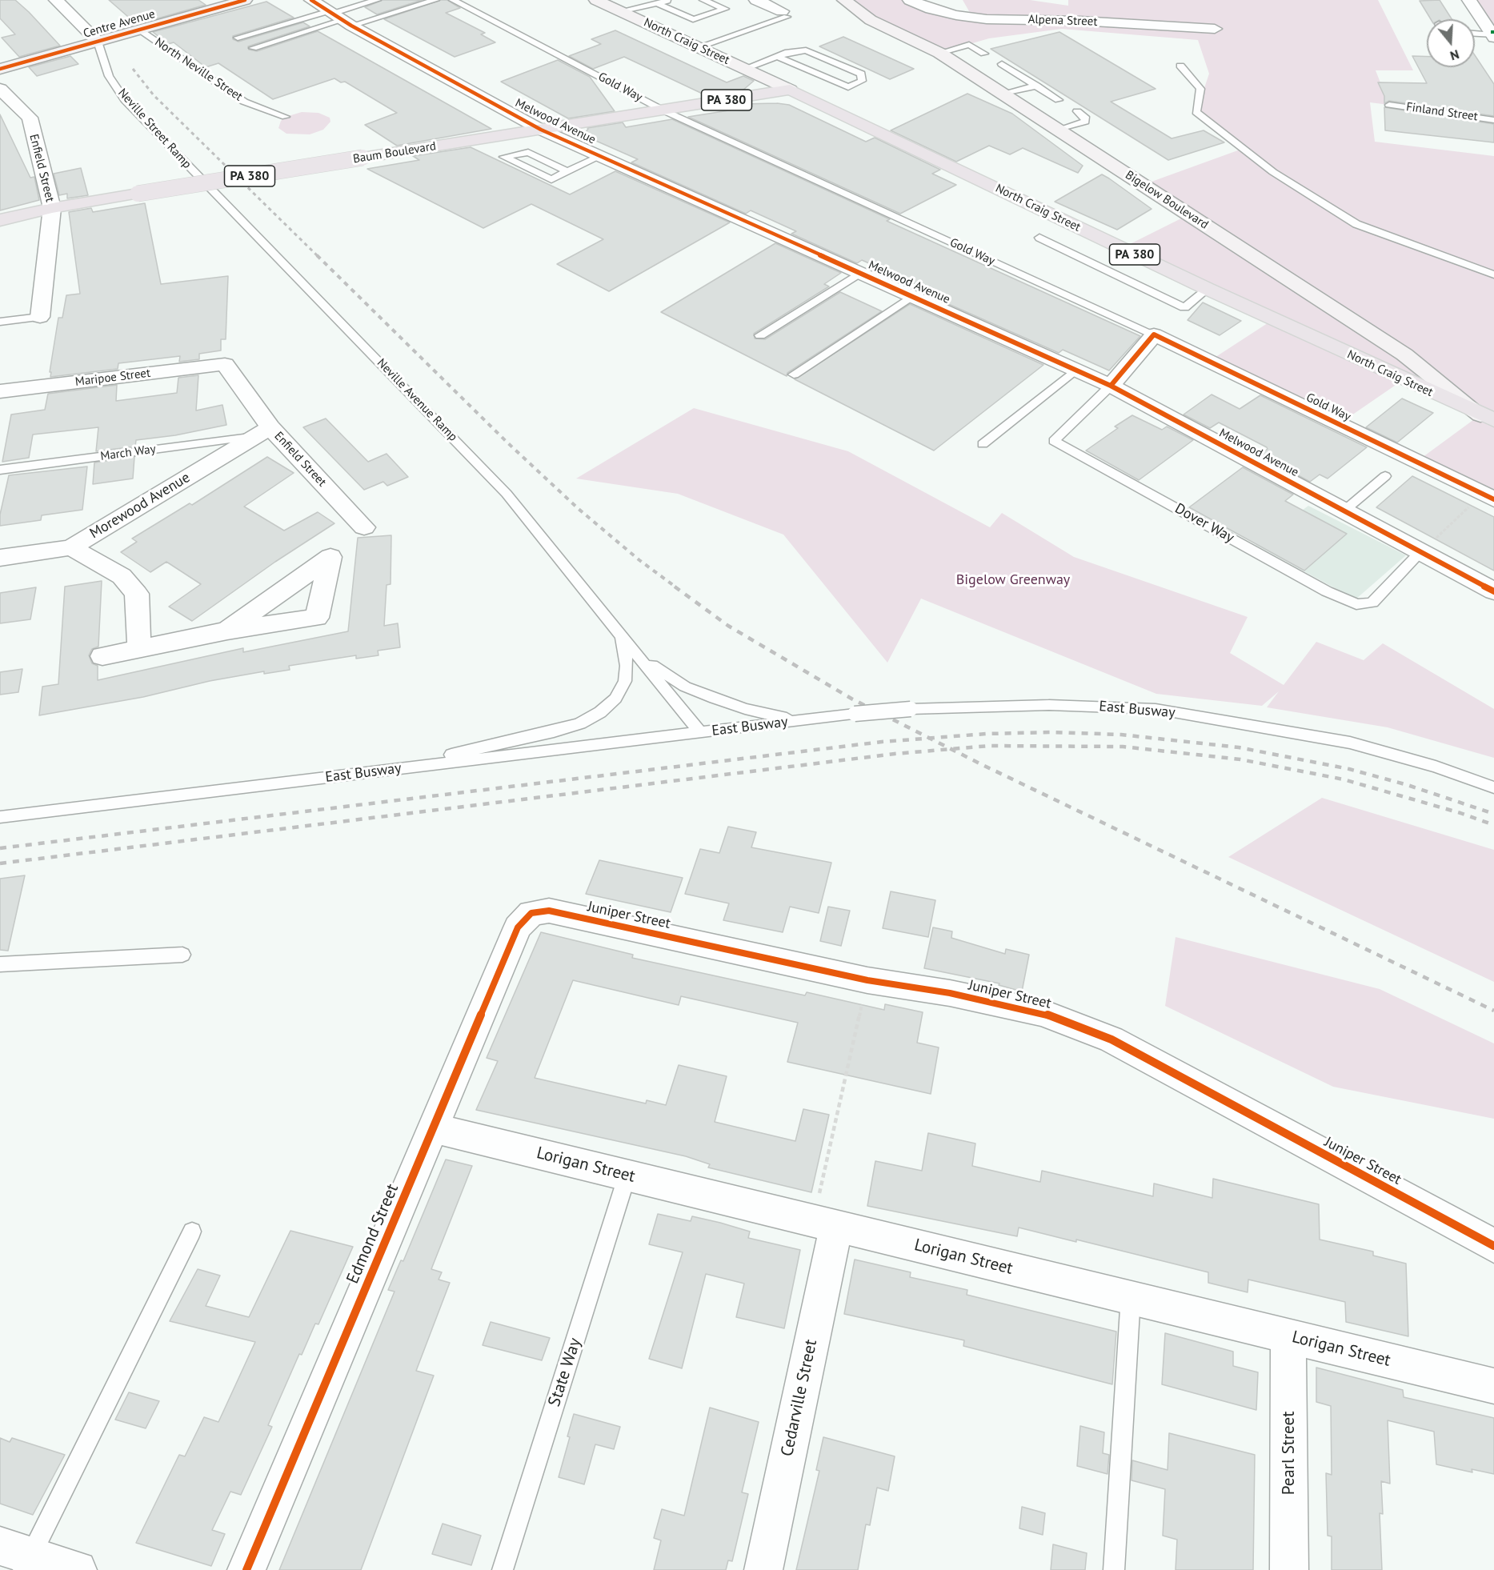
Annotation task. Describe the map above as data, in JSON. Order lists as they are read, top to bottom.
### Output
{
  "streets": {
    "main road": [
      "Centre Avenue",
      "North Craig Street",
      "PA 380",
      "Baum Boulevard",
      "Bigelow Boulevard"
    ],
    "street": [
      "Alpena Street",
      "Gold Way",
      "Melwood Avenue",
      "Enfield Street",
      "Maripoe Street",
      "Morewood Avenue",
      "Juniper Street",
      "Lorigan Street",
      "Edmond Street",
      "Cedarville Street",
      "Pearl Street"
    ],
    "lane": [
      "North Neville Street",
      "Finland Street",
      "Neville Street Ramp",
      "Neville Avenue Ramp",
      "March Way",
      "Dover Way",
      "East Busway",
      "State Way"
    ]
  },
  "crossings": [
    ["Centre Avenue", "North Neville Street"],
    ["Centre Avenue", "Neville Street Ramp"],
    ["North Craig Street", "Baum Boulevard"],
    ["North Craig Street", "Bigelow Boulevard"],
    ["Gold Way", "Baum Boulevard"],
    ["Melwood Avenue", "Baum Boulevard"],
    ["Melwood Avenue", "Dover Way"],
    ["Neville Street Ramp", "Neville Avenue Ramp"],
    ["Baum Boulevard", "Enfield Street"],
    ["Enfield Street", "Maripoe Street"],
    ["Enfield Street", "March Way"],
    ["Enfield Street", "Morewood Avenue"],
    ["Neville Avenue Ramp", "East Busway"],
    ["March Way", "Morewood Avenue"],
    ["Juniper Street", "Edmond Street"],
    ["Lorigan Street", "Edmond Street"],
    ["Lorigan Street", "State Way"],
    ["Lorigan Street", "Cedarville Street"],
    ["Lorigan Street", "Pearl Street"]
  ],
  "parks": ["Bigelow Greenway"],
  "north": "bottom"
}
